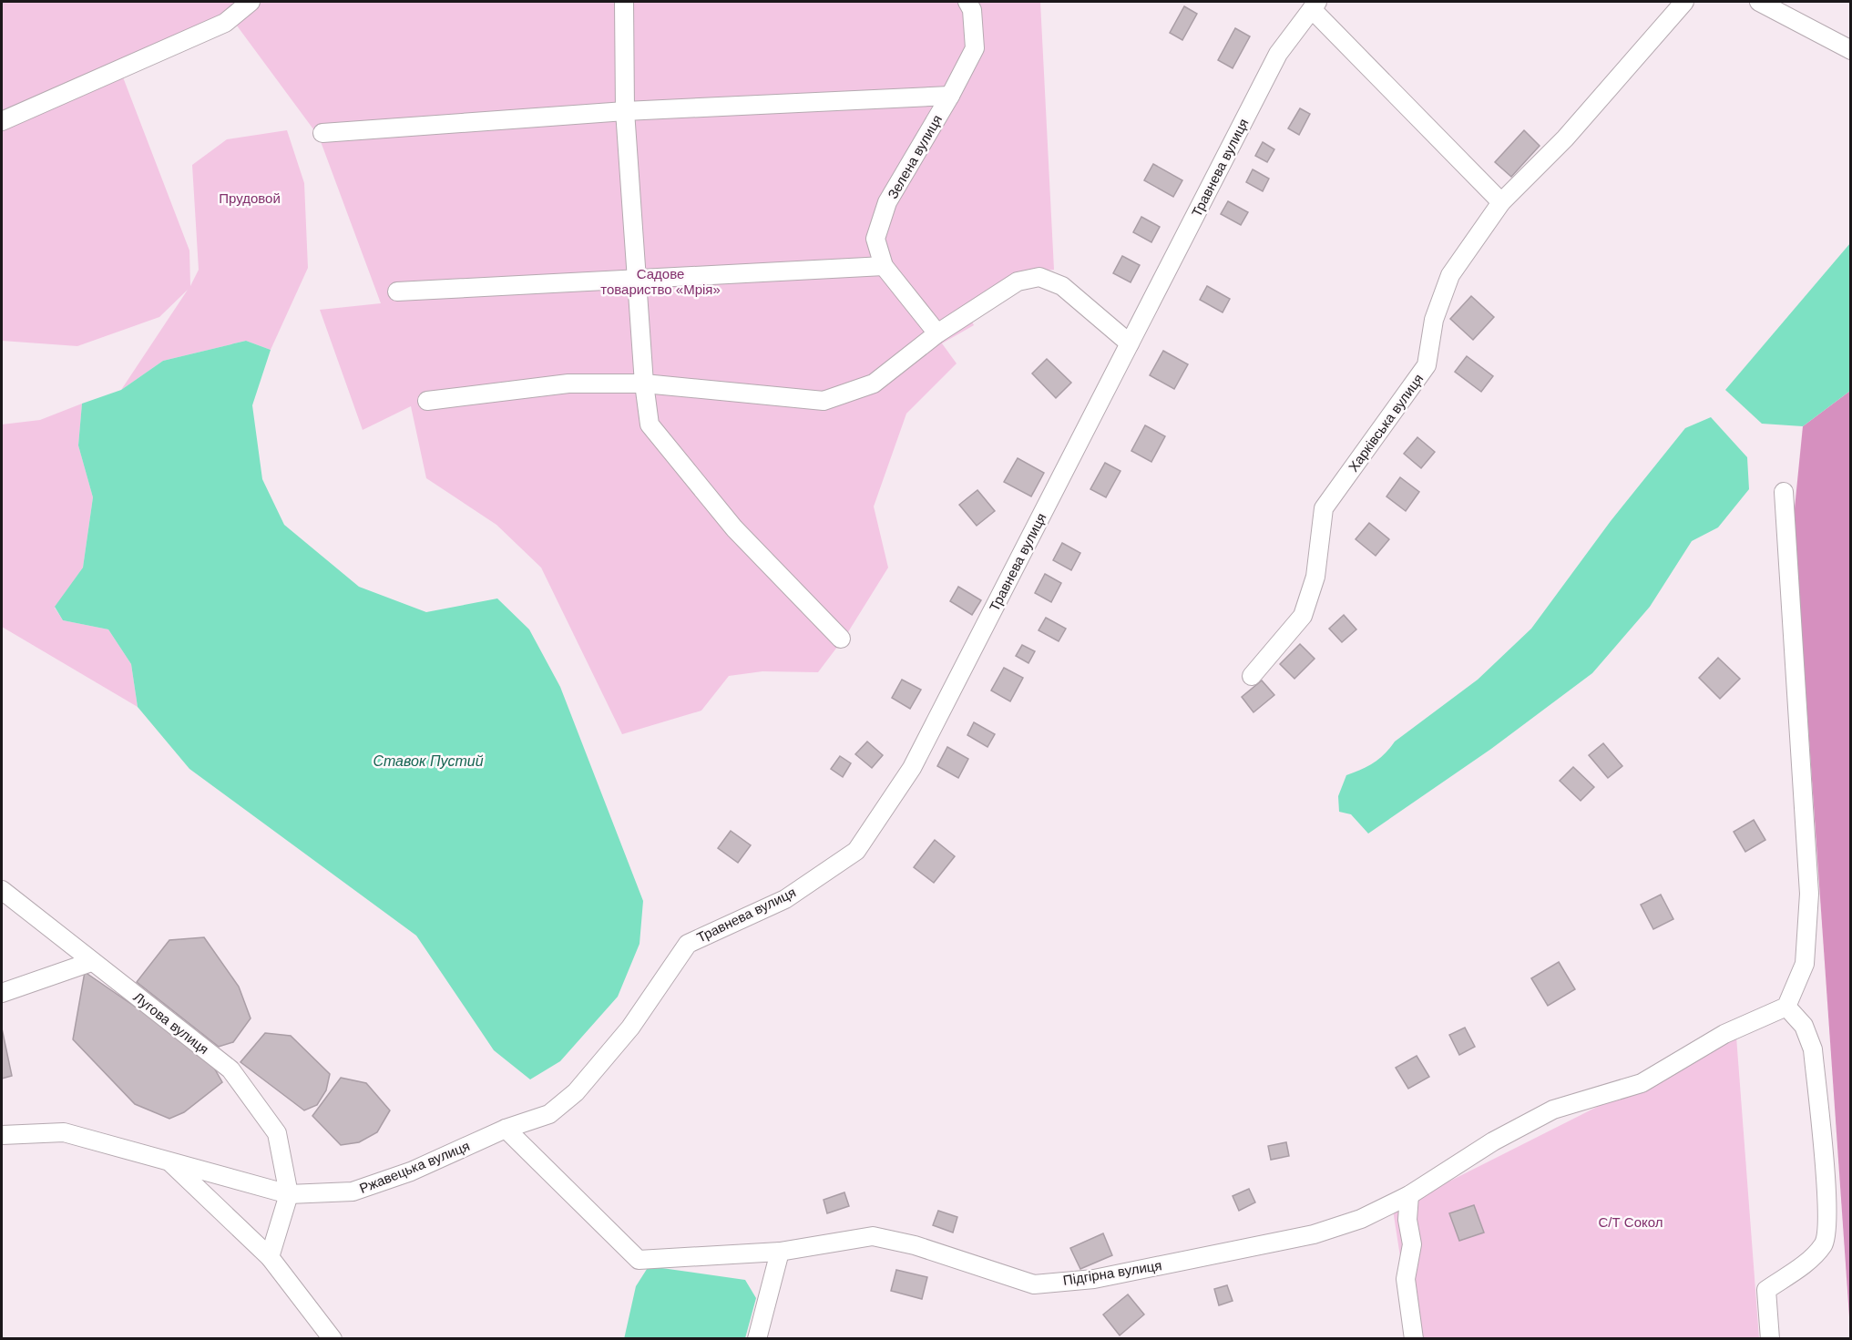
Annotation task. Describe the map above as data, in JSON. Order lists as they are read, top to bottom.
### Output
{
  "streets": {
    "street": [
      "Зелена вулиця",
      "Травнева вулиця",
      "Харківська вулиця",
      "Лугова вулиця",
      "Ржавецька вулиця",
      "Підгірна вулиця"
    ]
  },
  "crossings": [
    ["Травнева вулиця", "Ржавецька вулиця"],
    ["Лугова вулиця", "Ржавецька вулиця"],
    ["Ржавецька вулиця", "Підгірна вулиця"]
  ],
  "water": ["Ставок Пустий"],
  "parks": ["Прудовой", "Садове товариство «Мрія»", "С/Т Сокол"]
}
